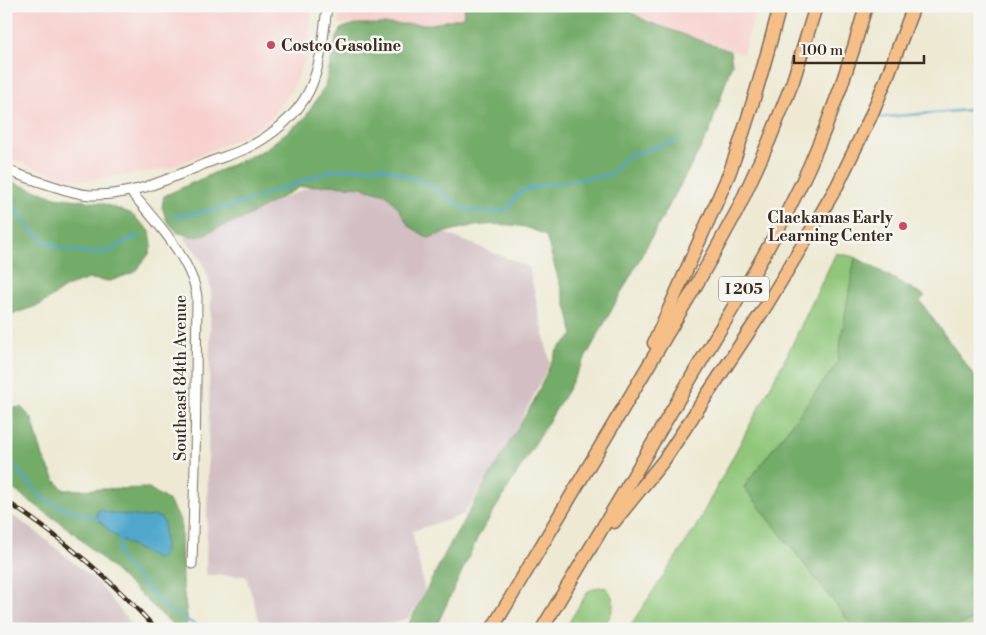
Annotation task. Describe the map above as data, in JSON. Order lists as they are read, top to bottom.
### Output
{
  "streets": {
    "highway": ["I 205"],
    "street": ["Southeast 84th Avenue"]
  },
  "places": ["Costco Gasoline", "Clackamas Early Learning Center"],
  "scale_bar": "100 m"
}
